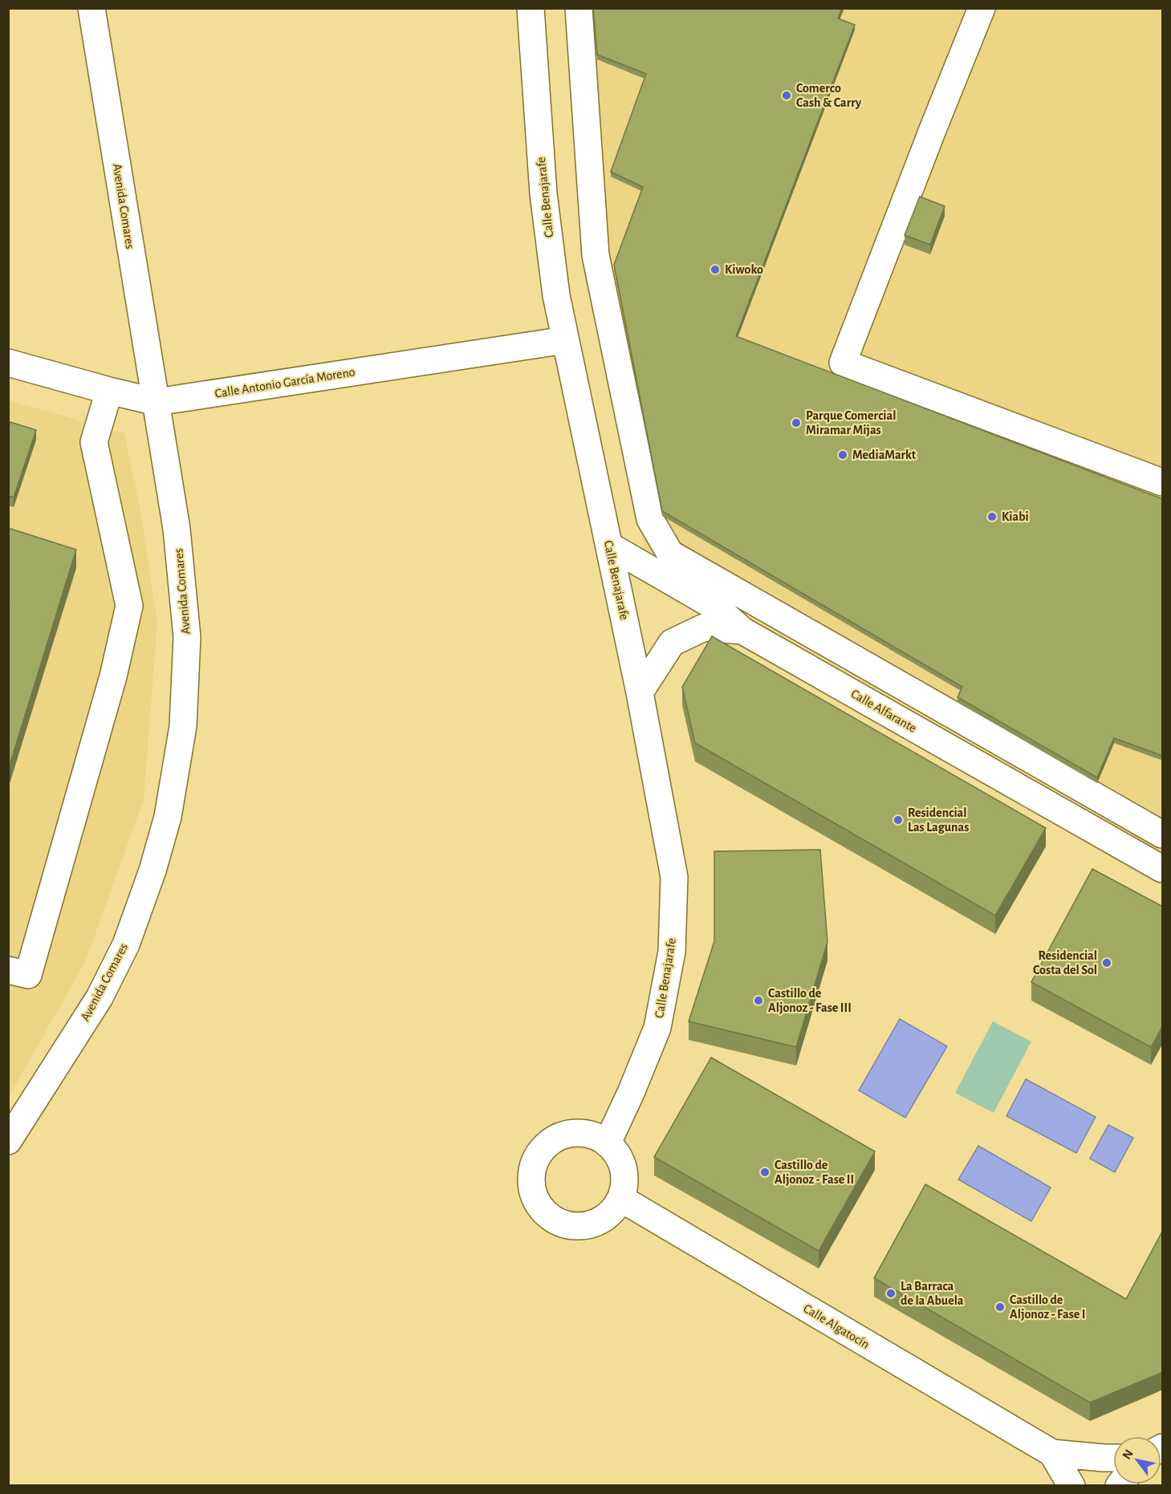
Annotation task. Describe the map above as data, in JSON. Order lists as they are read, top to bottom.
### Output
{
  "streets": {
    "street": [
      "Calle Benajarafe",
      "Avenida Comares",
      "Calle Antonio García Moreno",
      "Calle Alfarante",
      "Calle Algatocín"
    ]
  },
  "crossings": [
    ["Calle Benajarafe", "Calle Antonio García Moreno"],
    ["Calle Benajarafe", "Calle Alfarante"],
    ["Calle Benajarafe", "Calle Algatocín"],
    ["Avenida Comares", "Calle Antonio García Moreno"]
  ],
  "places": [
    "Comerco Cash & Carry",
    "Kiwoko",
    "Parque Comercial Miramar Mijas",
    "MediaMarkt",
    "Kiabi",
    "Residencial Las Lagunas",
    "Residencial Costa del Sol",
    "Castillo de Aljonoz - Fase III",
    "Castillo de Aljonoz - Fase II",
    "La Barraca de la Abuela",
    "Castillo de Aljonoz - Fase I"
  ],
  "north": "top left"
}
